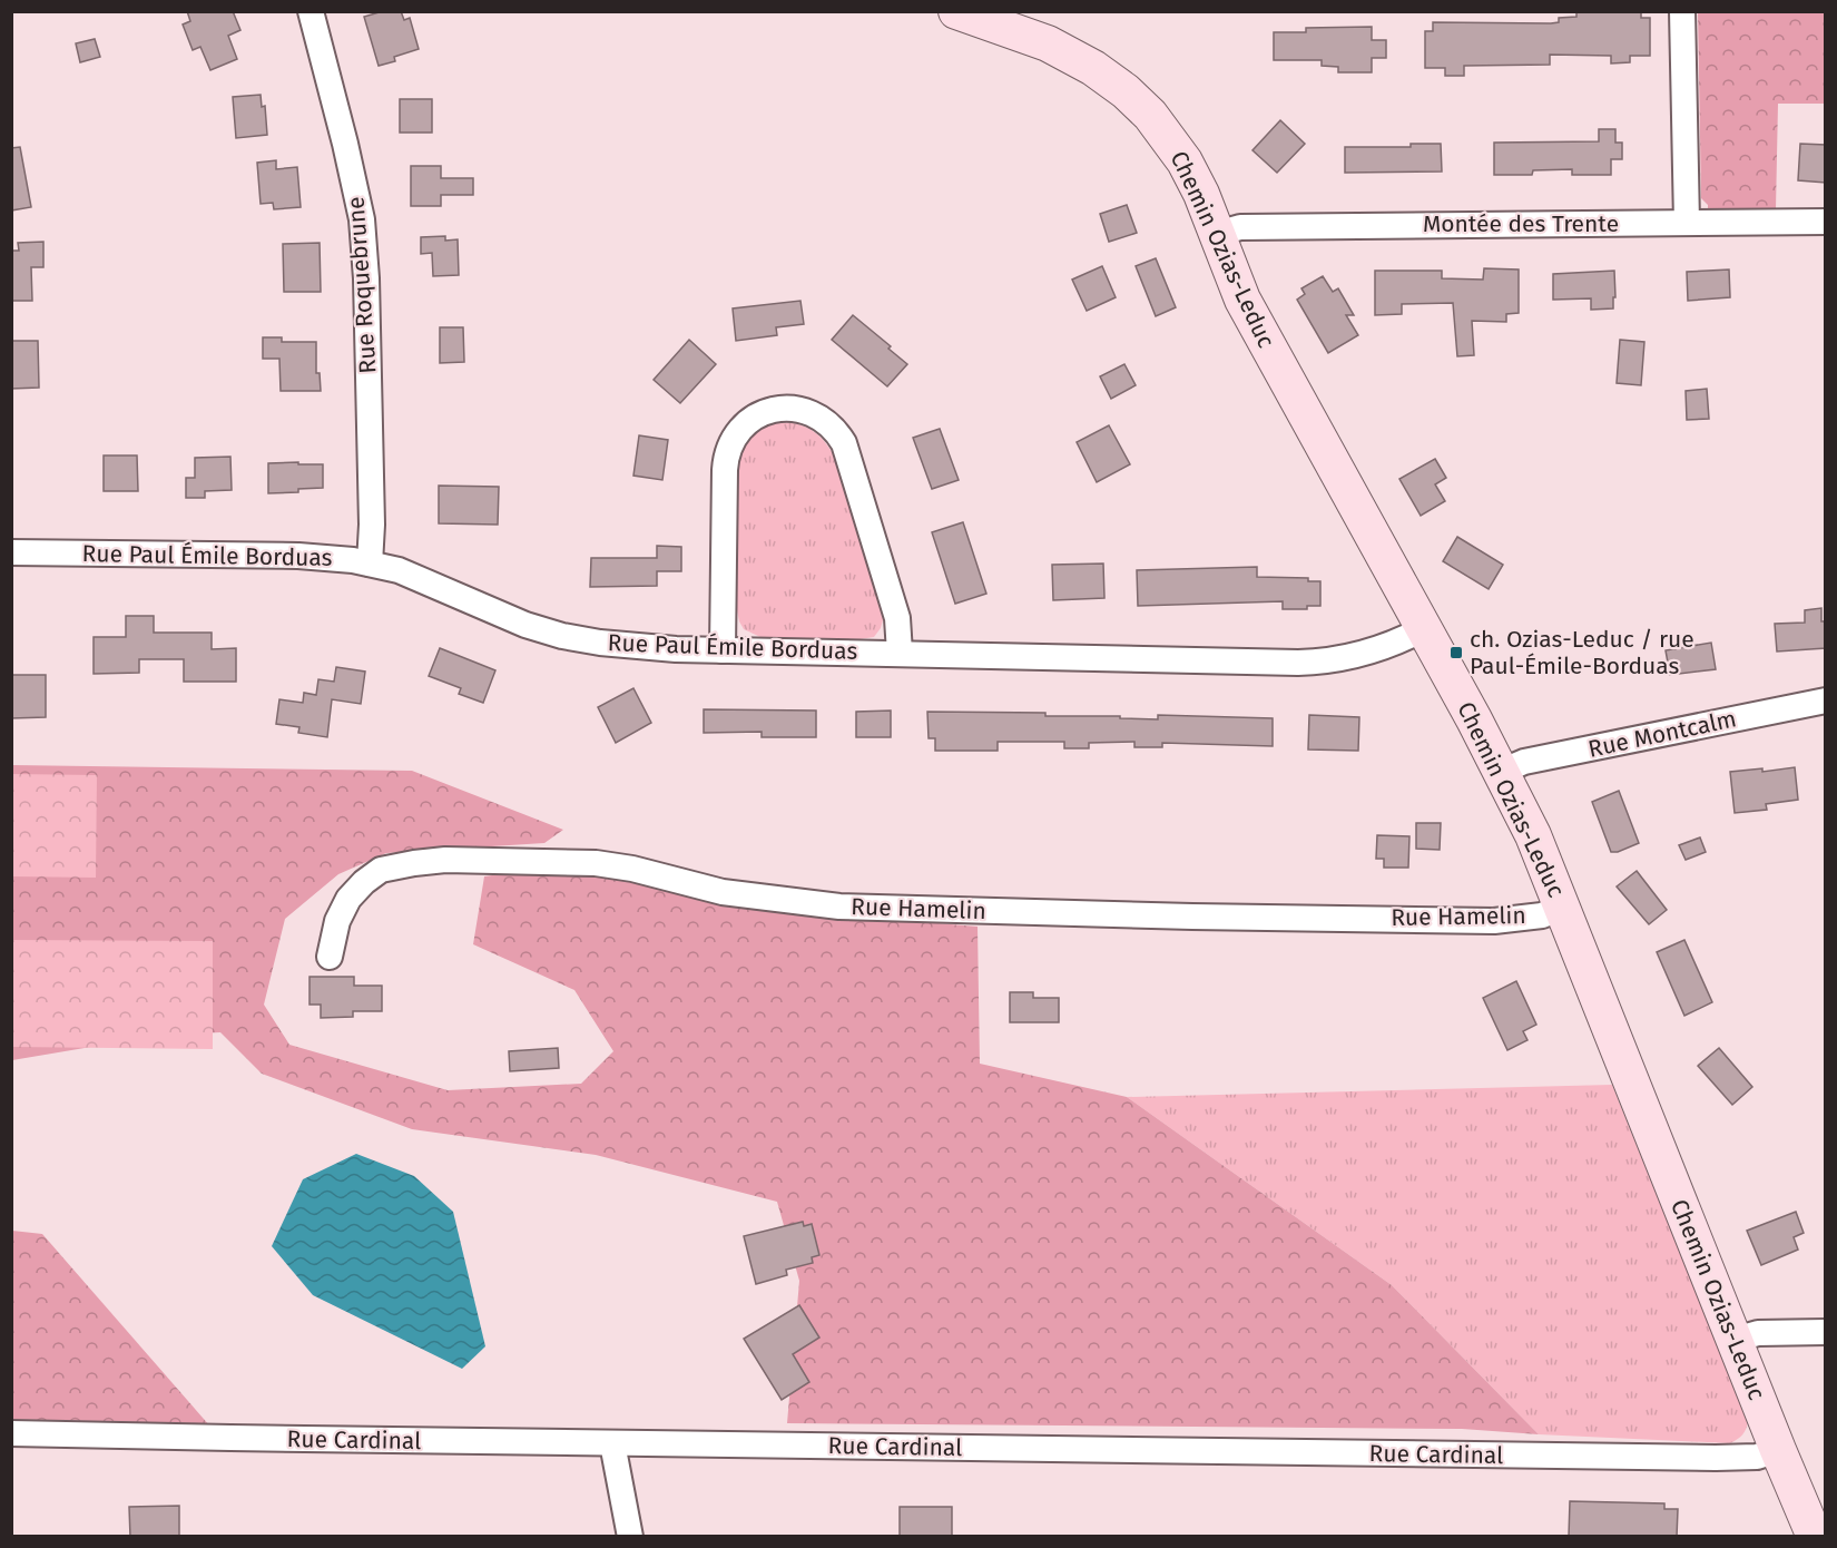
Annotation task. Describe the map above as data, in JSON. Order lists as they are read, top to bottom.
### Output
{
  "streets": {
    "street": [
      "Montée des Trente",
      "Chemin Ozias-Leduc",
      "Rue Roquebrune",
      "Rue Paul Émile Borduas",
      "Rue Montcalm",
      "Rue Hamelin",
      "Rue Cardinal"
    ]
  },
  "crossings": [
    ["Montée des Trente", "Chemin Ozias-Leduc"],
    ["Chemin Ozias-Leduc", "Rue Paul Émile Borduas"],
    ["Chemin Ozias-Leduc", "Rue Montcalm"],
    ["Chemin Ozias-Leduc", "Rue Hamelin"],
    ["Chemin Ozias-Leduc", "Rue Cardinal"],
    ["Rue Roquebrune", "Rue Paul Émile Borduas"]
  ],
  "places": {
    "transit": ["ch. Ozias-Leduc / rue Paul-Émile-Borduas"]
  }
}
